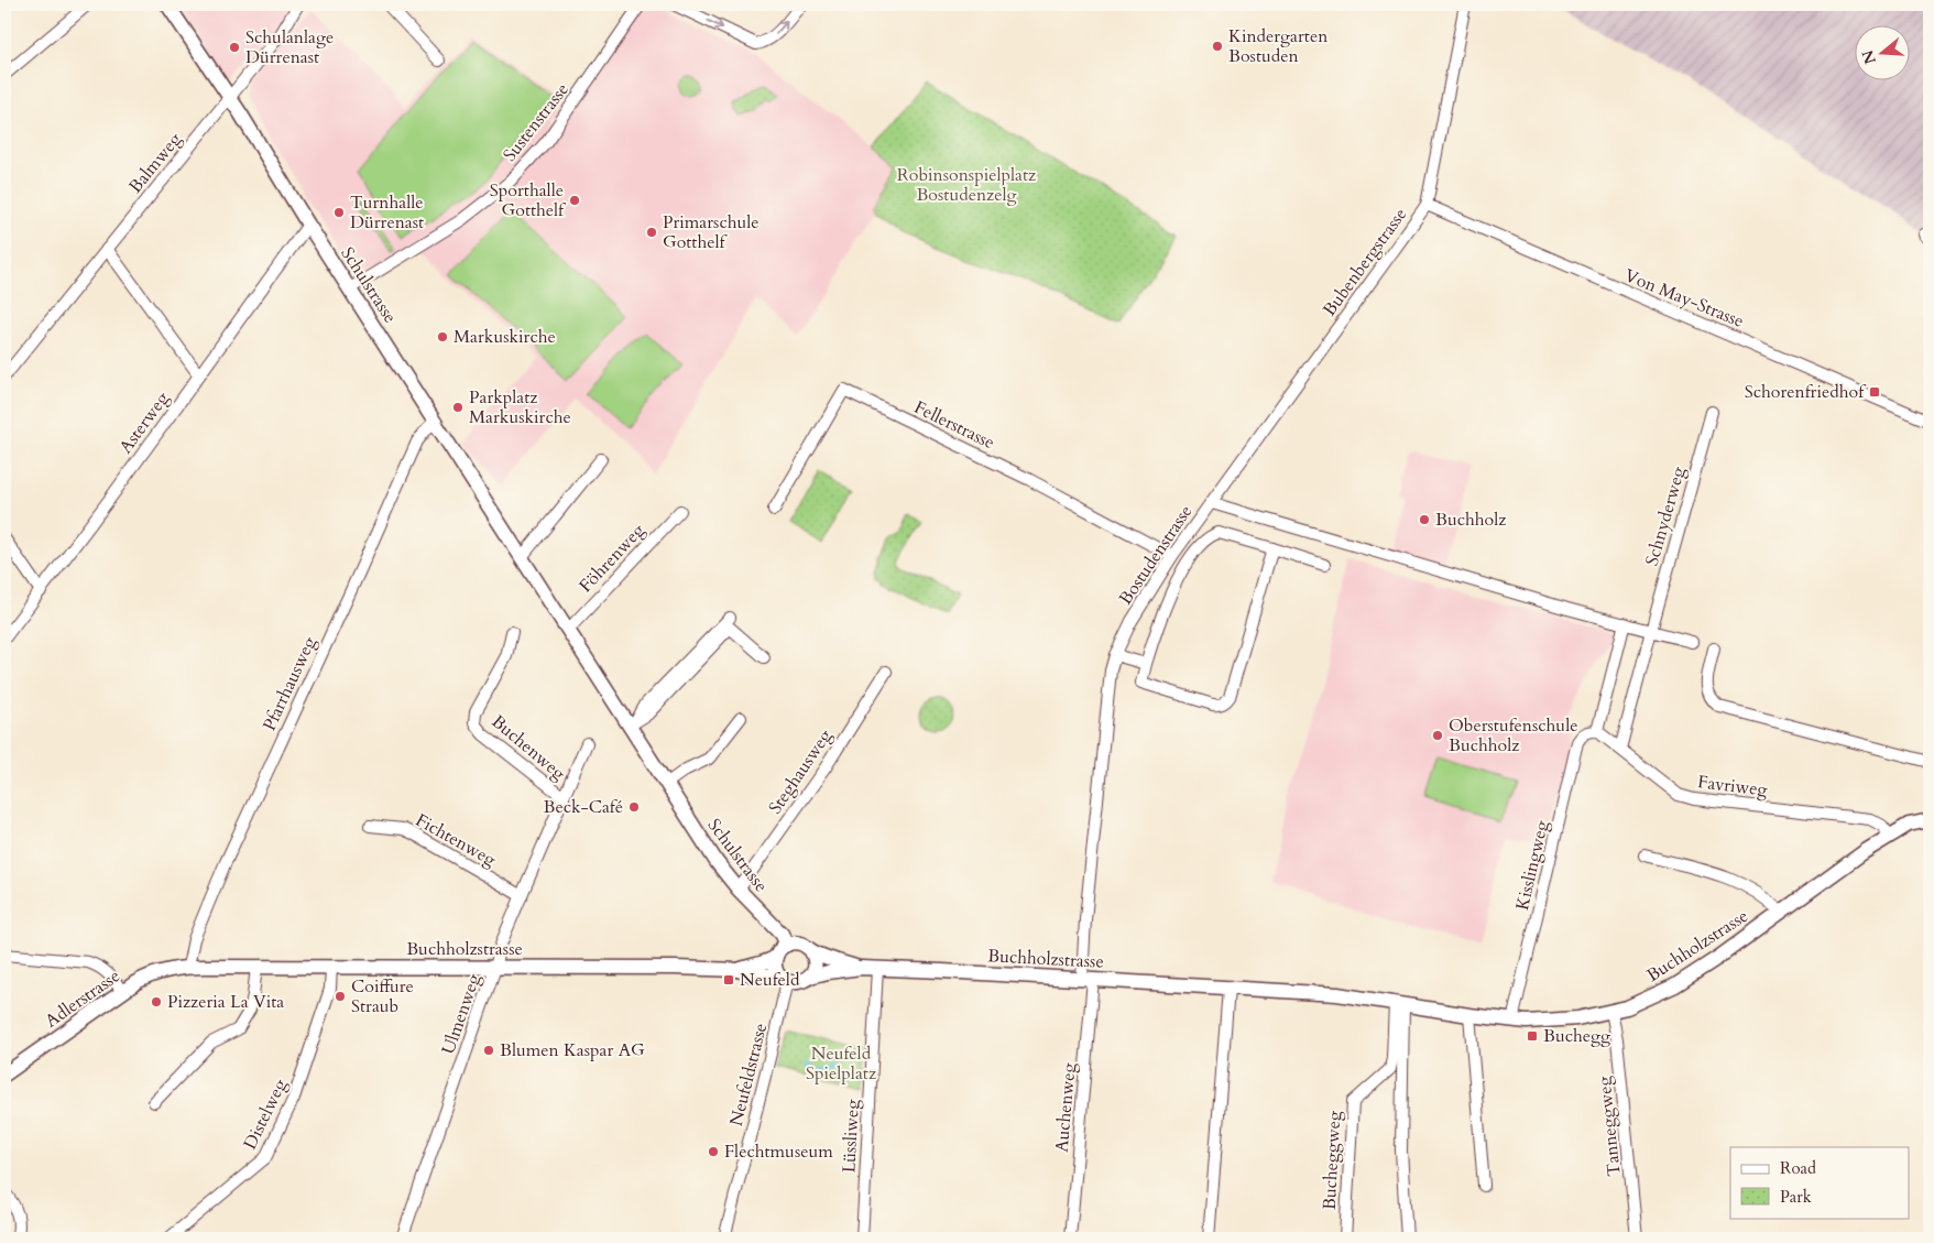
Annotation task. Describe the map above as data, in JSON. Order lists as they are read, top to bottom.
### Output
{
  "streets": {
    "street": [
      "Sustenstrasse",
      "Balmweg",
      "Bubenbergstrasse",
      "Schulstrasse",
      "Von May-Strasse",
      "Asterweg",
      "Fellerstrasse",
      "Schnyderweg",
      "Bostudenstrasse",
      "Föhrenweg",
      "Pfarrhausweg",
      "Buchenweg",
      "Steghausweg",
      "Favriweg",
      "Fichtenweg",
      "Kisslingweg",
      "Buchholzstrasse",
      "Adlerstrasse",
      "Ulmenweg",
      "Neufeldstrasse",
      "Auchenweg",
      "Distelweg",
      "Tanneggweg",
      "Lüssliweg",
      "Bucheggweg"
    ]
  },
  "crossings": [
    ["Sustenstrasse", "Schulstrasse"],
    ["Balmweg", "Schulstrasse"],
    ["Bubenbergstrasse", "Von May-Strasse"],
    ["Bubenbergstrasse", "Bostudenstrasse"],
    ["Schulstrasse", "Asterweg"],
    ["Schulstrasse", "Föhrenweg"],
    ["Schulstrasse", "Pfarrhausweg"],
    ["Schulstrasse", "Steghausweg"],
    ["Schulstrasse", "Buchholzstrasse"],
    ["Schulstrasse", "Neufeldstrasse"],
    ["Fellerstrasse", "Bostudenstrasse"],
    ["Schnyderweg", "Bostudenstrasse"],
    ["Schnyderweg", "Favriweg"],
    ["Bostudenstrasse", "Buchholzstrasse"],
    ["Bostudenstrasse", "Auchenweg"],
    ["Pfarrhausweg", "Buchholzstrasse"],
    ["Pfarrhausweg", "Adlerstrasse"],
    ["Buchenweg", "Ulmenweg"],
    ["Favriweg", "Kisslingweg"],
    ["Favriweg", "Buchholzstrasse"],
    ["Fichtenweg", "Ulmenweg"],
    ["Kisslingweg", "Buchholzstrasse"],
    ["Buchholzstrasse", "Adlerstrasse"],
    ["Buchholzstrasse", "Ulmenweg"],
    ["Buchholzstrasse", "Neufeldstrasse"],
    ["Buchholzstrasse", "Auchenweg"],
    ["Buchholzstrasse", "Distelweg"],
    ["Buchholzstrasse", "Tanneggweg"],
    ["Buchholzstrasse", "Lüssliweg"],
    ["Buchholzstrasse", "Bucheggweg"]
  ],
  "parks": ["Robinsonspielplatz Bostudenzelg", "Neufeld Spielplatz"],
  "places": {
    "other": [
      "Kindergarten Bostuden",
      "Schulanlage Dürrenast",
      "Sporthalle Gotthelf",
      "Turnhalle Dürrenast",
      "Primarschule Gotthelf",
      "Markuskirche",
      "Parkplatz Markuskirche",
      "Buchholz",
      "Oberstufenschule Buchholz",
      "Beck-Café",
      "Coiffure Straub",
      "Pizzeria La Vita",
      "Blumen Kaspar AG",
      "Flechtmuseum"
    ],
    "transit": ["Schorenfriedhof", "Neufeld", "Buchegg"]
  },
  "legend": ["Road", "Park"],
  "north": "left"
}
